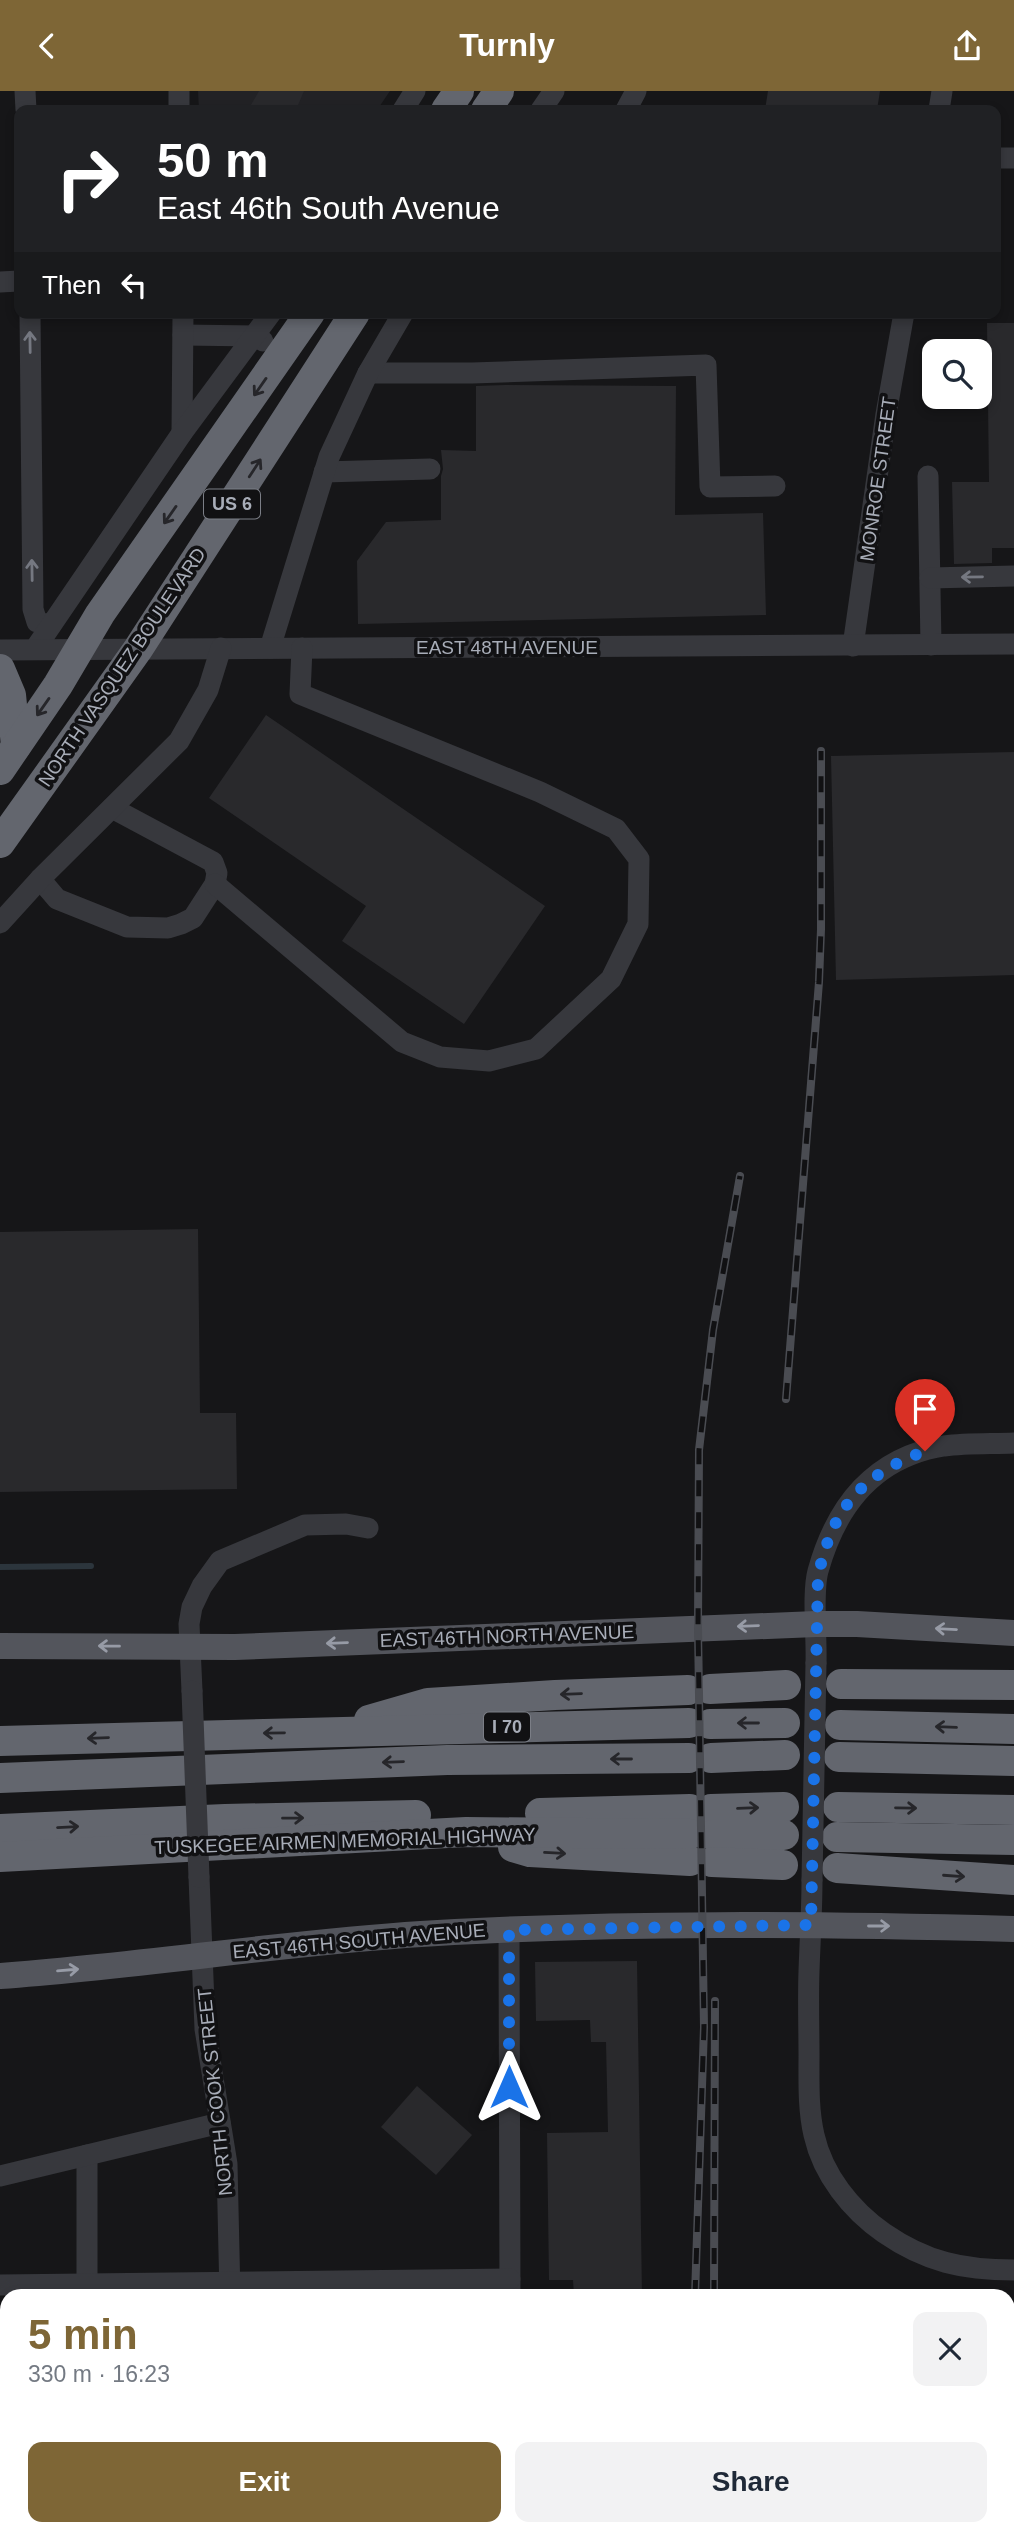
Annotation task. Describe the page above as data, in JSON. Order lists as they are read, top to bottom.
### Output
{
  "streets": {
    "highway": [
      "US 6",
      "NORTH VASQUEZ BOULEVARD",
      "I 70",
      "TUSKEGEE AIRMEN MEMORIAL HIGHWAY"
    ],
    "main road": ["EAST 46TH NORTH AVENUE", "EAST 46TH SOUTH AVENUE"],
    "street": ["MONROE STREET", "EAST 48TH AVENUE", "NORTH COOK STREET"]
  },
  "crossings": [
    ["MONROE STREET", "EAST 48TH AVENUE"],
    ["US 6", "EAST 48TH AVENUE"],
    ["EAST 48TH AVENUE", "NORTH VASQUEZ BOULEVARD"],
    ["EAST 46TH NORTH AVENUE", "NORTH COOK STREET"],
    ["EAST 46TH SOUTH AVENUE", "NORTH COOK STREET"]
  ],
  "one_way": ["EAST 46TH NORTH AVENUE", "EAST 46TH SOUTH AVENUE"],
  "page": {
    "header": "Turnly",
    "turn": ["50 m", "East 46th South Avenue"],
    "then": "Then",
    "heading": ["5 min", "330 m · 16:23"],
    "buttons": ["Exit", "Share"]
  }
}
